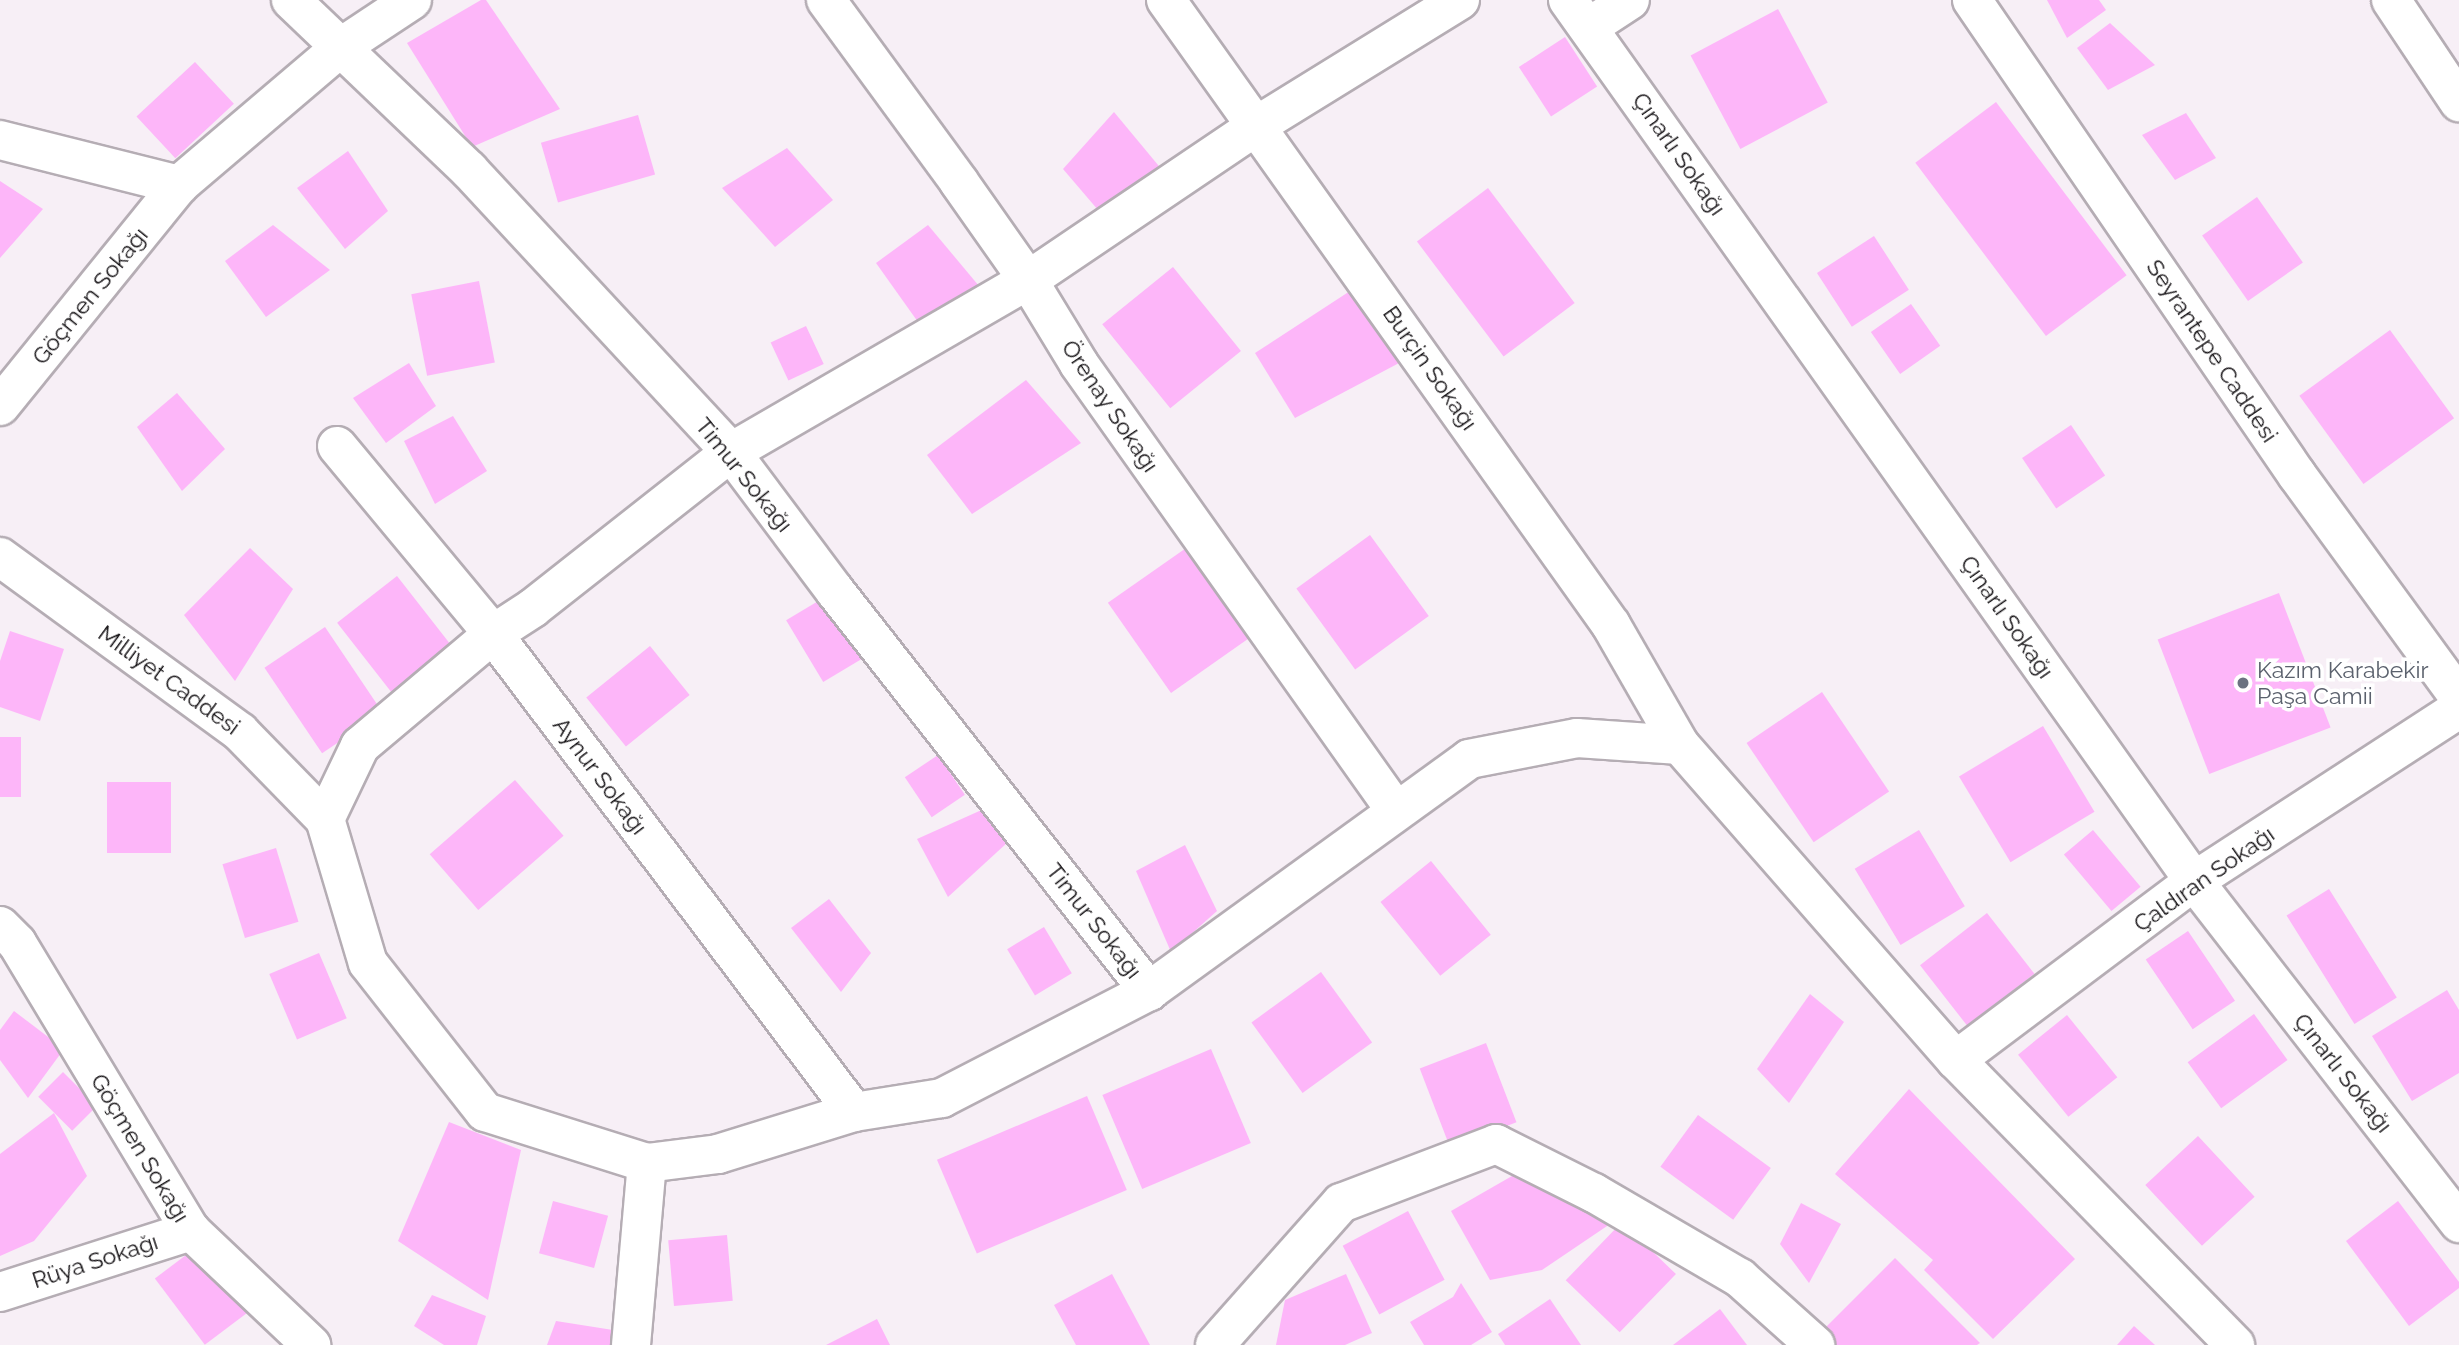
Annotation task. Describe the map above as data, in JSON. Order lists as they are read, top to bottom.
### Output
{
  "streets": {
    "street": [
      "Çınarlı Sokağı",
      "Göçmen Sokağı",
      "Seyrantepe Caddesi",
      "Burçin Sokağı",
      "Örenay Sokağı",
      "Timur Sokağı",
      "Milliyet Caddesi",
      "Aynur Sokağı",
      "Çaldıran Sokağı",
      "Rüya Sokağı"
    ]
  },
  "crossings": [
    ["Çınarlı Sokağı", "Çaldıran Sokağı"],
    ["Göçmen Sokağı", "Timur Sokağı"],
    ["Göçmen Sokağı", "Rüya Sokağı"],
    ["Burçin Sokağı", "Çaldıran Sokağı"]
  ],
  "places": ["Kazım Karabekir Paşa Camii"]
}
